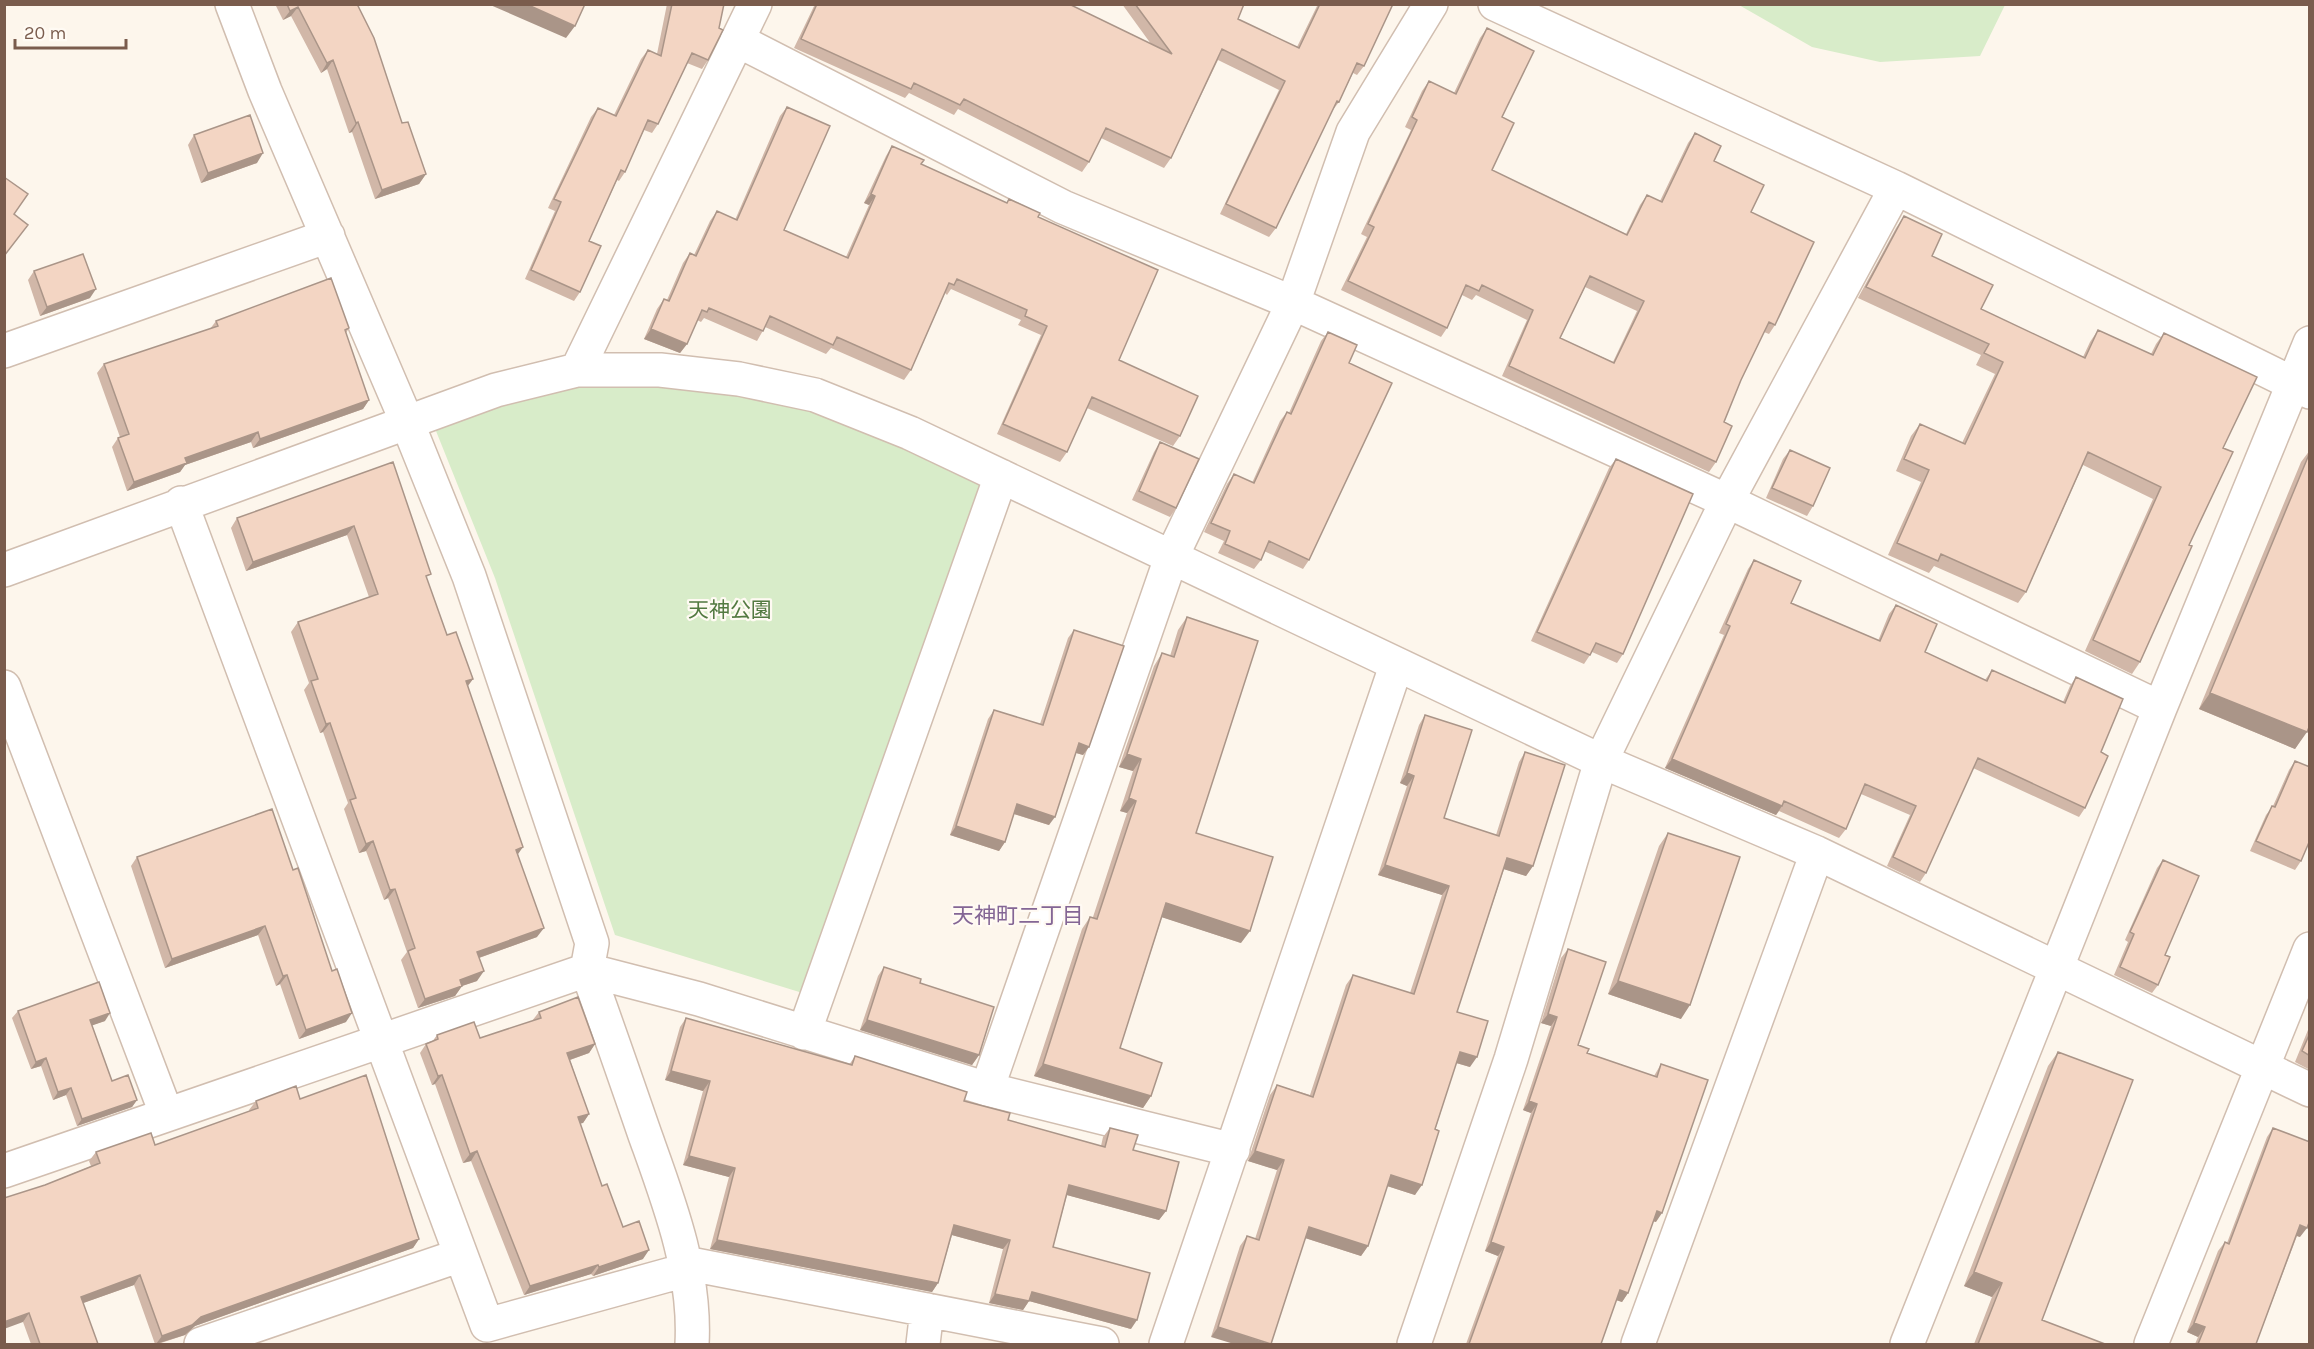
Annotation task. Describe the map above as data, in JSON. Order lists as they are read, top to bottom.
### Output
{
  "districts": ["天神町二丁目"],
  "parks": ["天神公園"],
  "scale_bar": "20 m"
}
